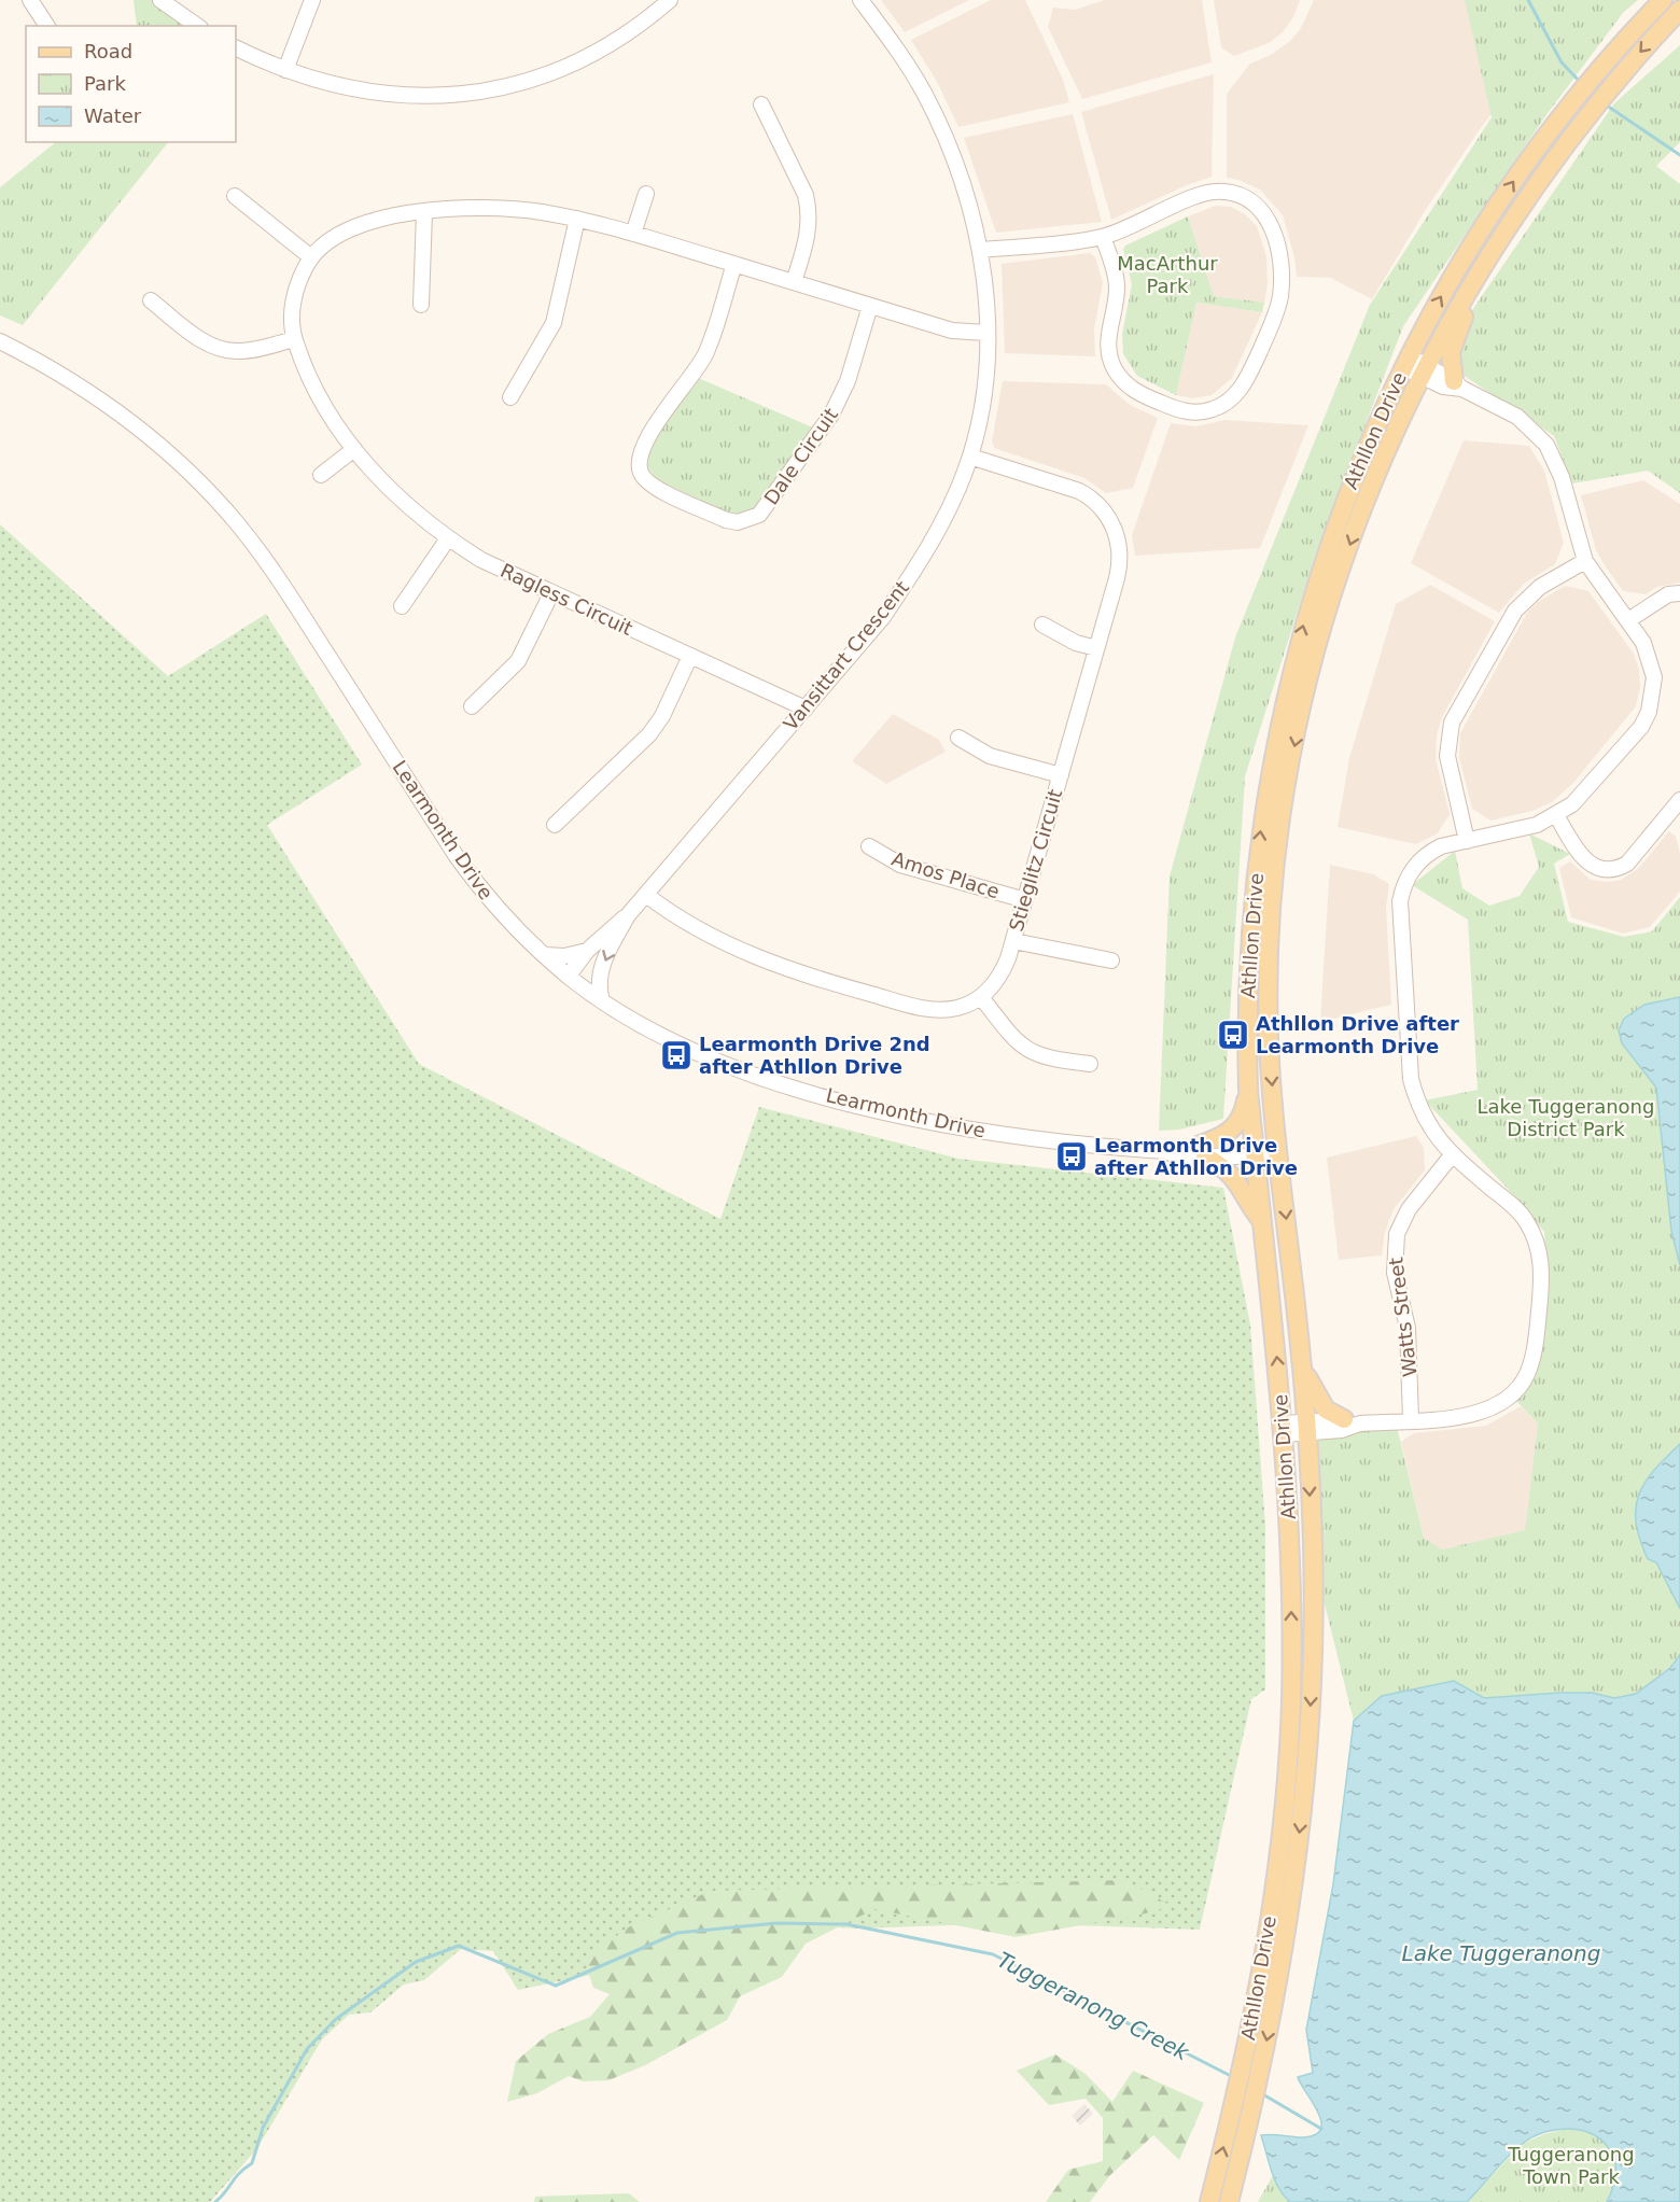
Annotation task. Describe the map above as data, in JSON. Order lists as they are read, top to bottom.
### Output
{
  "streets": {
    "main road": ["Athllon Drive"],
    "street": [
      "Dale Circuit",
      "Ragless Circuit",
      "Vansittart Crescent",
      "Learmonth Drive",
      "Stieglitz Circuit",
      "Amos Place",
      "Watts Street"
    ]
  },
  "crossings": [
    ["Athllon Drive", "Learmonth Drive"],
    ["Dale Circuit", "Ragless Circuit"],
    ["Ragless Circuit", "Vansittart Crescent"],
    ["Vansittart Crescent", "Learmonth Drive"],
    ["Vansittart Crescent", "Stieglitz Circuit"],
    ["Stieglitz Circuit", "Amos Place"]
  ],
  "water": ["Lake Tuggeranong", "Tuggeranong Creek"],
  "parks": ["MacArthur Park", "Lake Tuggeranong District Park", "Tuggeranong Town Park"],
  "places": {
    "bus stop": ["Athllon Drive after Learmonth Drive", "Learmonth Drive 2nd after Athllon Drive", "Learmonth Drive after Athllon Drive"]
  },
  "legend": ["Road", "Park", "Water"]
}
